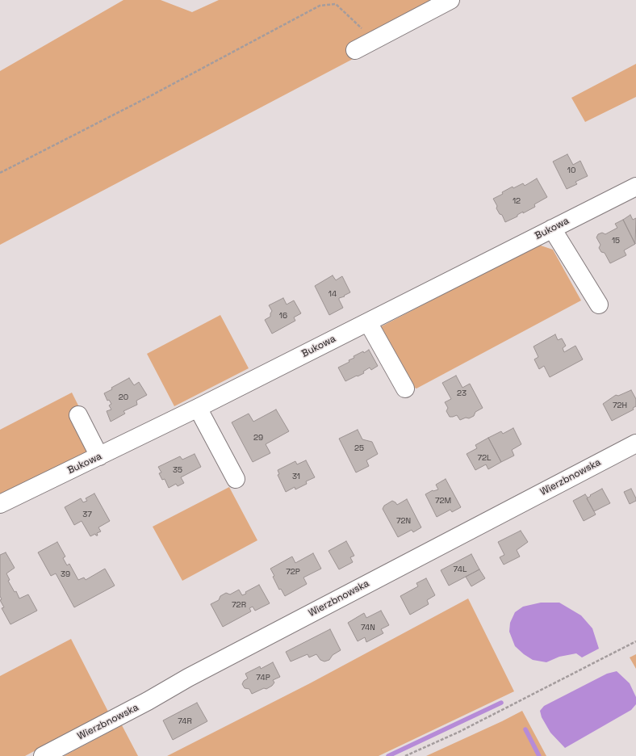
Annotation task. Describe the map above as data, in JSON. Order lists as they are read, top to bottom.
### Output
{
  "streets": {
    "street": ["Bukowa", "Wierzbnowska"]
  },
  "house_numbers": [
    "10",
    "12",
    "15",
    "14",
    "16",
    "23",
    "20",
    "72H",
    "29",
    "25",
    "72L",
    "35",
    "31",
    "72M",
    "37",
    "72N",
    "74L",
    "72P",
    "39",
    "72R",
    "74N",
    "74P",
    "74R"
  ]
}
